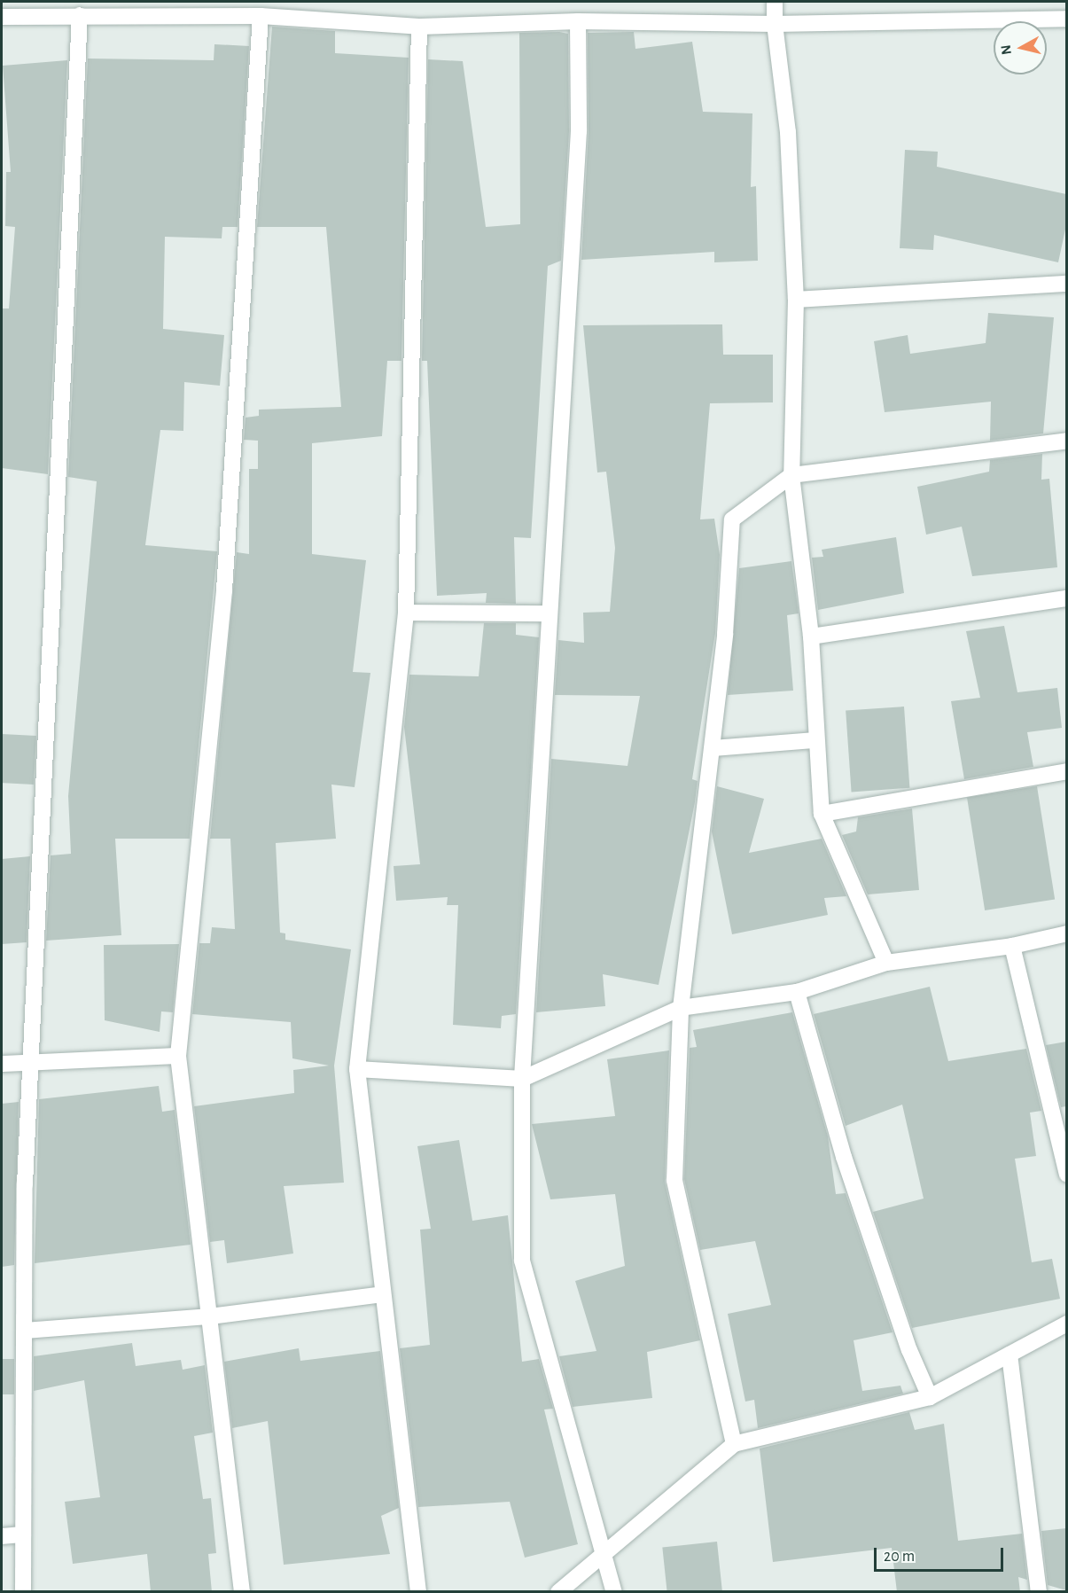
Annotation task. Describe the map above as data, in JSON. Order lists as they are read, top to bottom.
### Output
{
  "scale_bar": "20 m",
  "north": "left"
}
